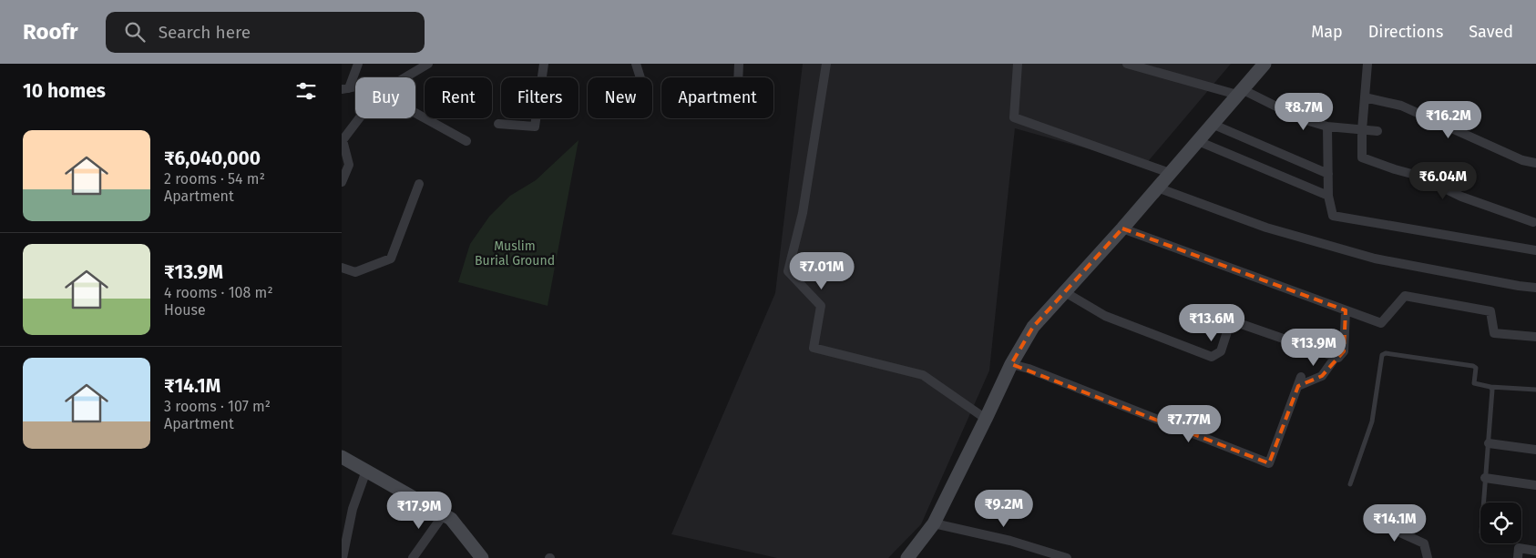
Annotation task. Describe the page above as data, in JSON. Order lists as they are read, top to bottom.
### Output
{
  "parks": ["Muslim Burial Ground"],
  "page": {
    "header": "Roofr",
    "search": "Search here",
    "nav": ["Map", "Directions", "Saved"],
    "heading": "10 homes",
    "chip": [
      "Buy",
      "Rent",
      "Filters",
      "New",
      "Apartment"
    ],
    "price": [
      "₹8.7M",
      "₹16.2M",
      "₹6.04M",
      "₹7.01M",
      "₹13.6M",
      "₹13.9M",
      "₹7.77M",
      "₹9.2M",
      "₹17.9M",
      "₹14.1M"
    ],
    "list": [
      {
        "name": "₹6,040,000",
        "note": "2 rooms · 54 m² · Apartment"
      },
      {
        "name": "₹13.9M",
        "note": "4 rooms · 108 m² · House"
      },
      {
        "name": "₹14.1M",
        "note": "3 rooms · 107 m² · Apartment"
      }
    ]
  }
}
